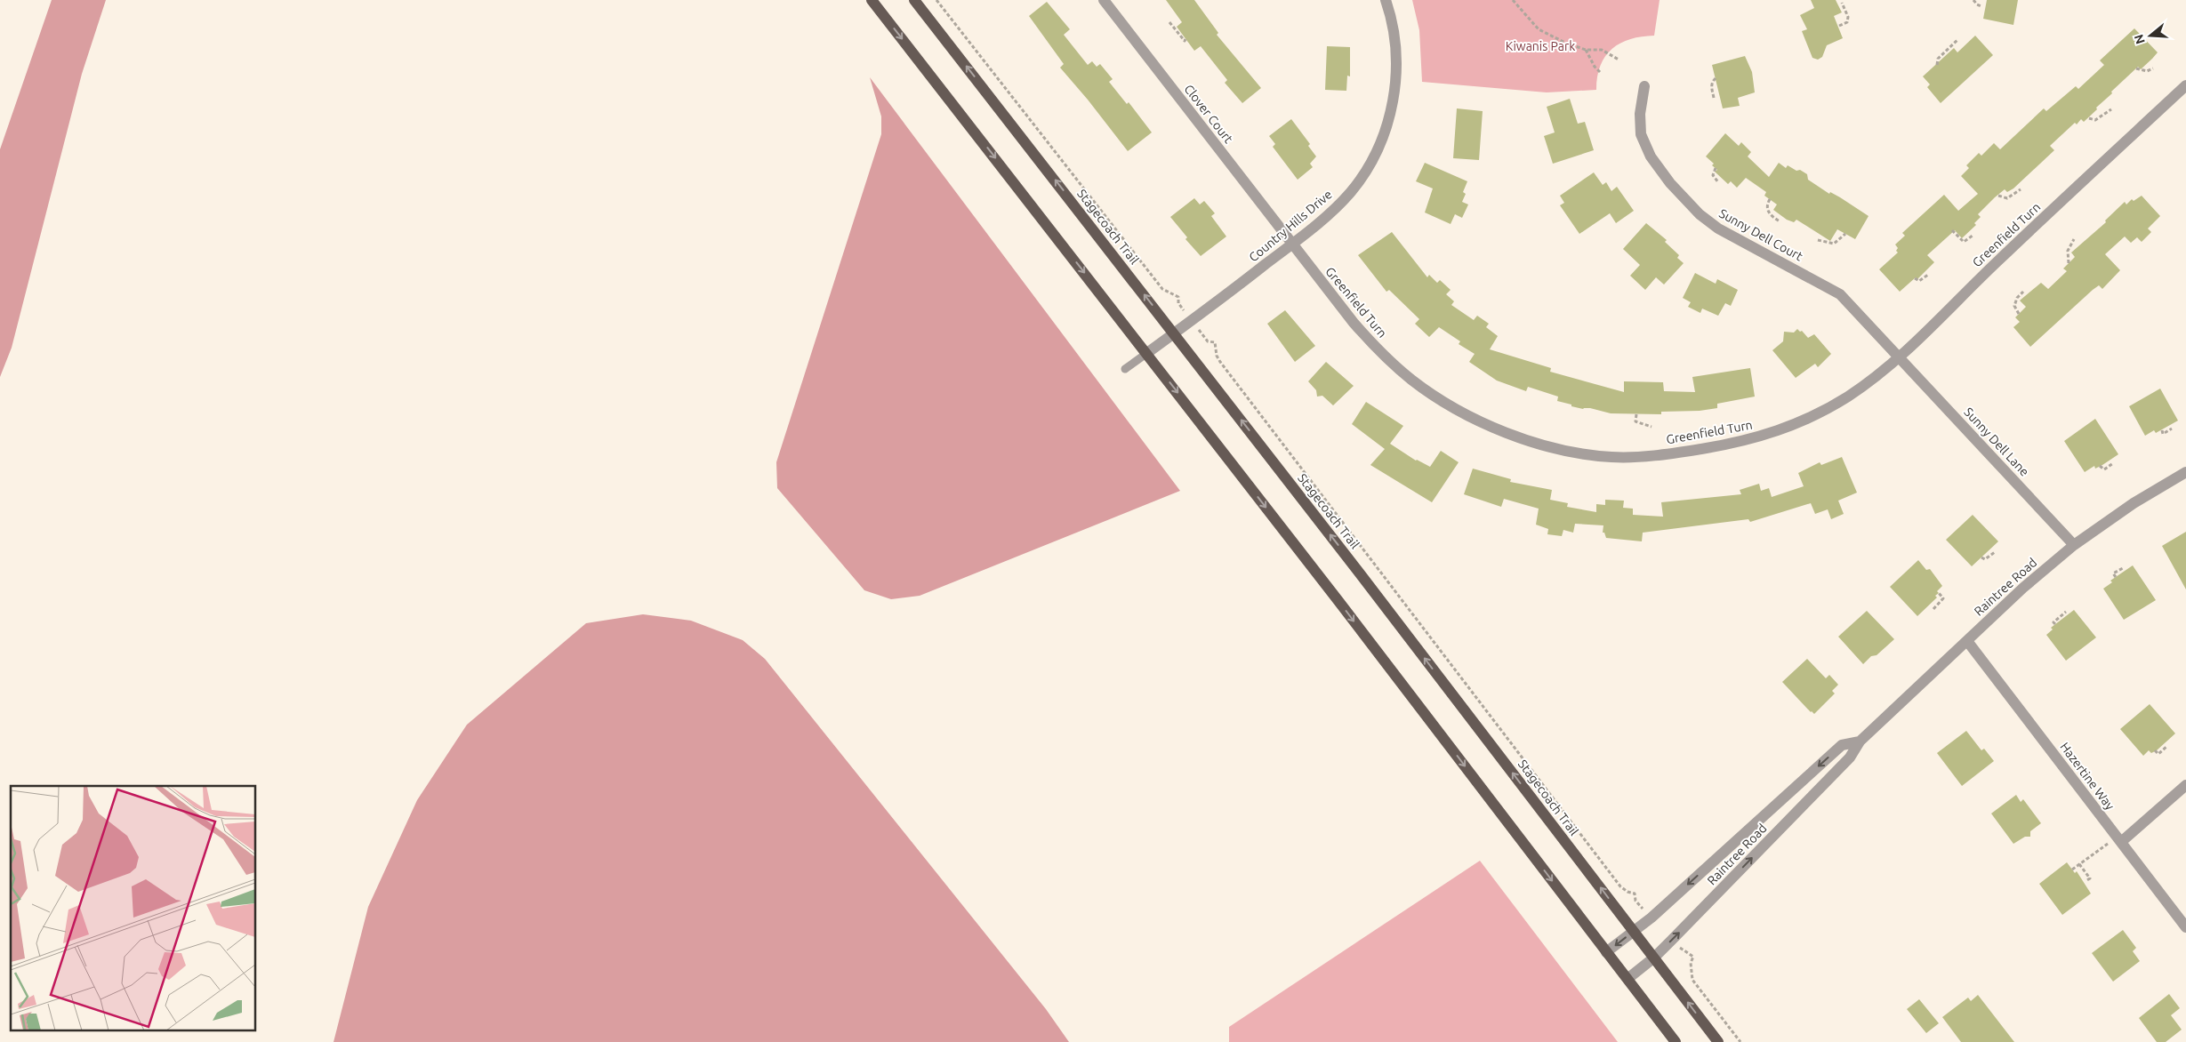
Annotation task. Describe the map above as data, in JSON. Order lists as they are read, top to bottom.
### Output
{
  "streets": {
    "main road": ["Stagecoach Trail"],
    "street": [
      "Clover Court",
      "Country Hills Drive",
      "Sunny Dell Court",
      "Greenfield Turn",
      "Sunny Dell Lane",
      "Raintree Road",
      "Hazertine Way"
    ]
  },
  "crossings": [
    ["Clover Court", "Country Hills Drive"],
    ["Clover Court", "Greenfield Turn"],
    ["Country Hills Drive", "Stagecoach Trail"],
    ["Country Hills Drive", "Greenfield Turn"],
    ["Stagecoach Trail", "Raintree Road"],
    ["Sunny Dell Court", "Greenfield Turn"],
    ["Sunny Dell Court", "Sunny Dell Lane"],
    ["Greenfield Turn", "Sunny Dell Lane"],
    ["Sunny Dell Lane", "Raintree Road"],
    ["Raintree Road", "Hazertine Way"]
  ],
  "parks": ["Kiwanis Park"],
  "north": "left"
}
